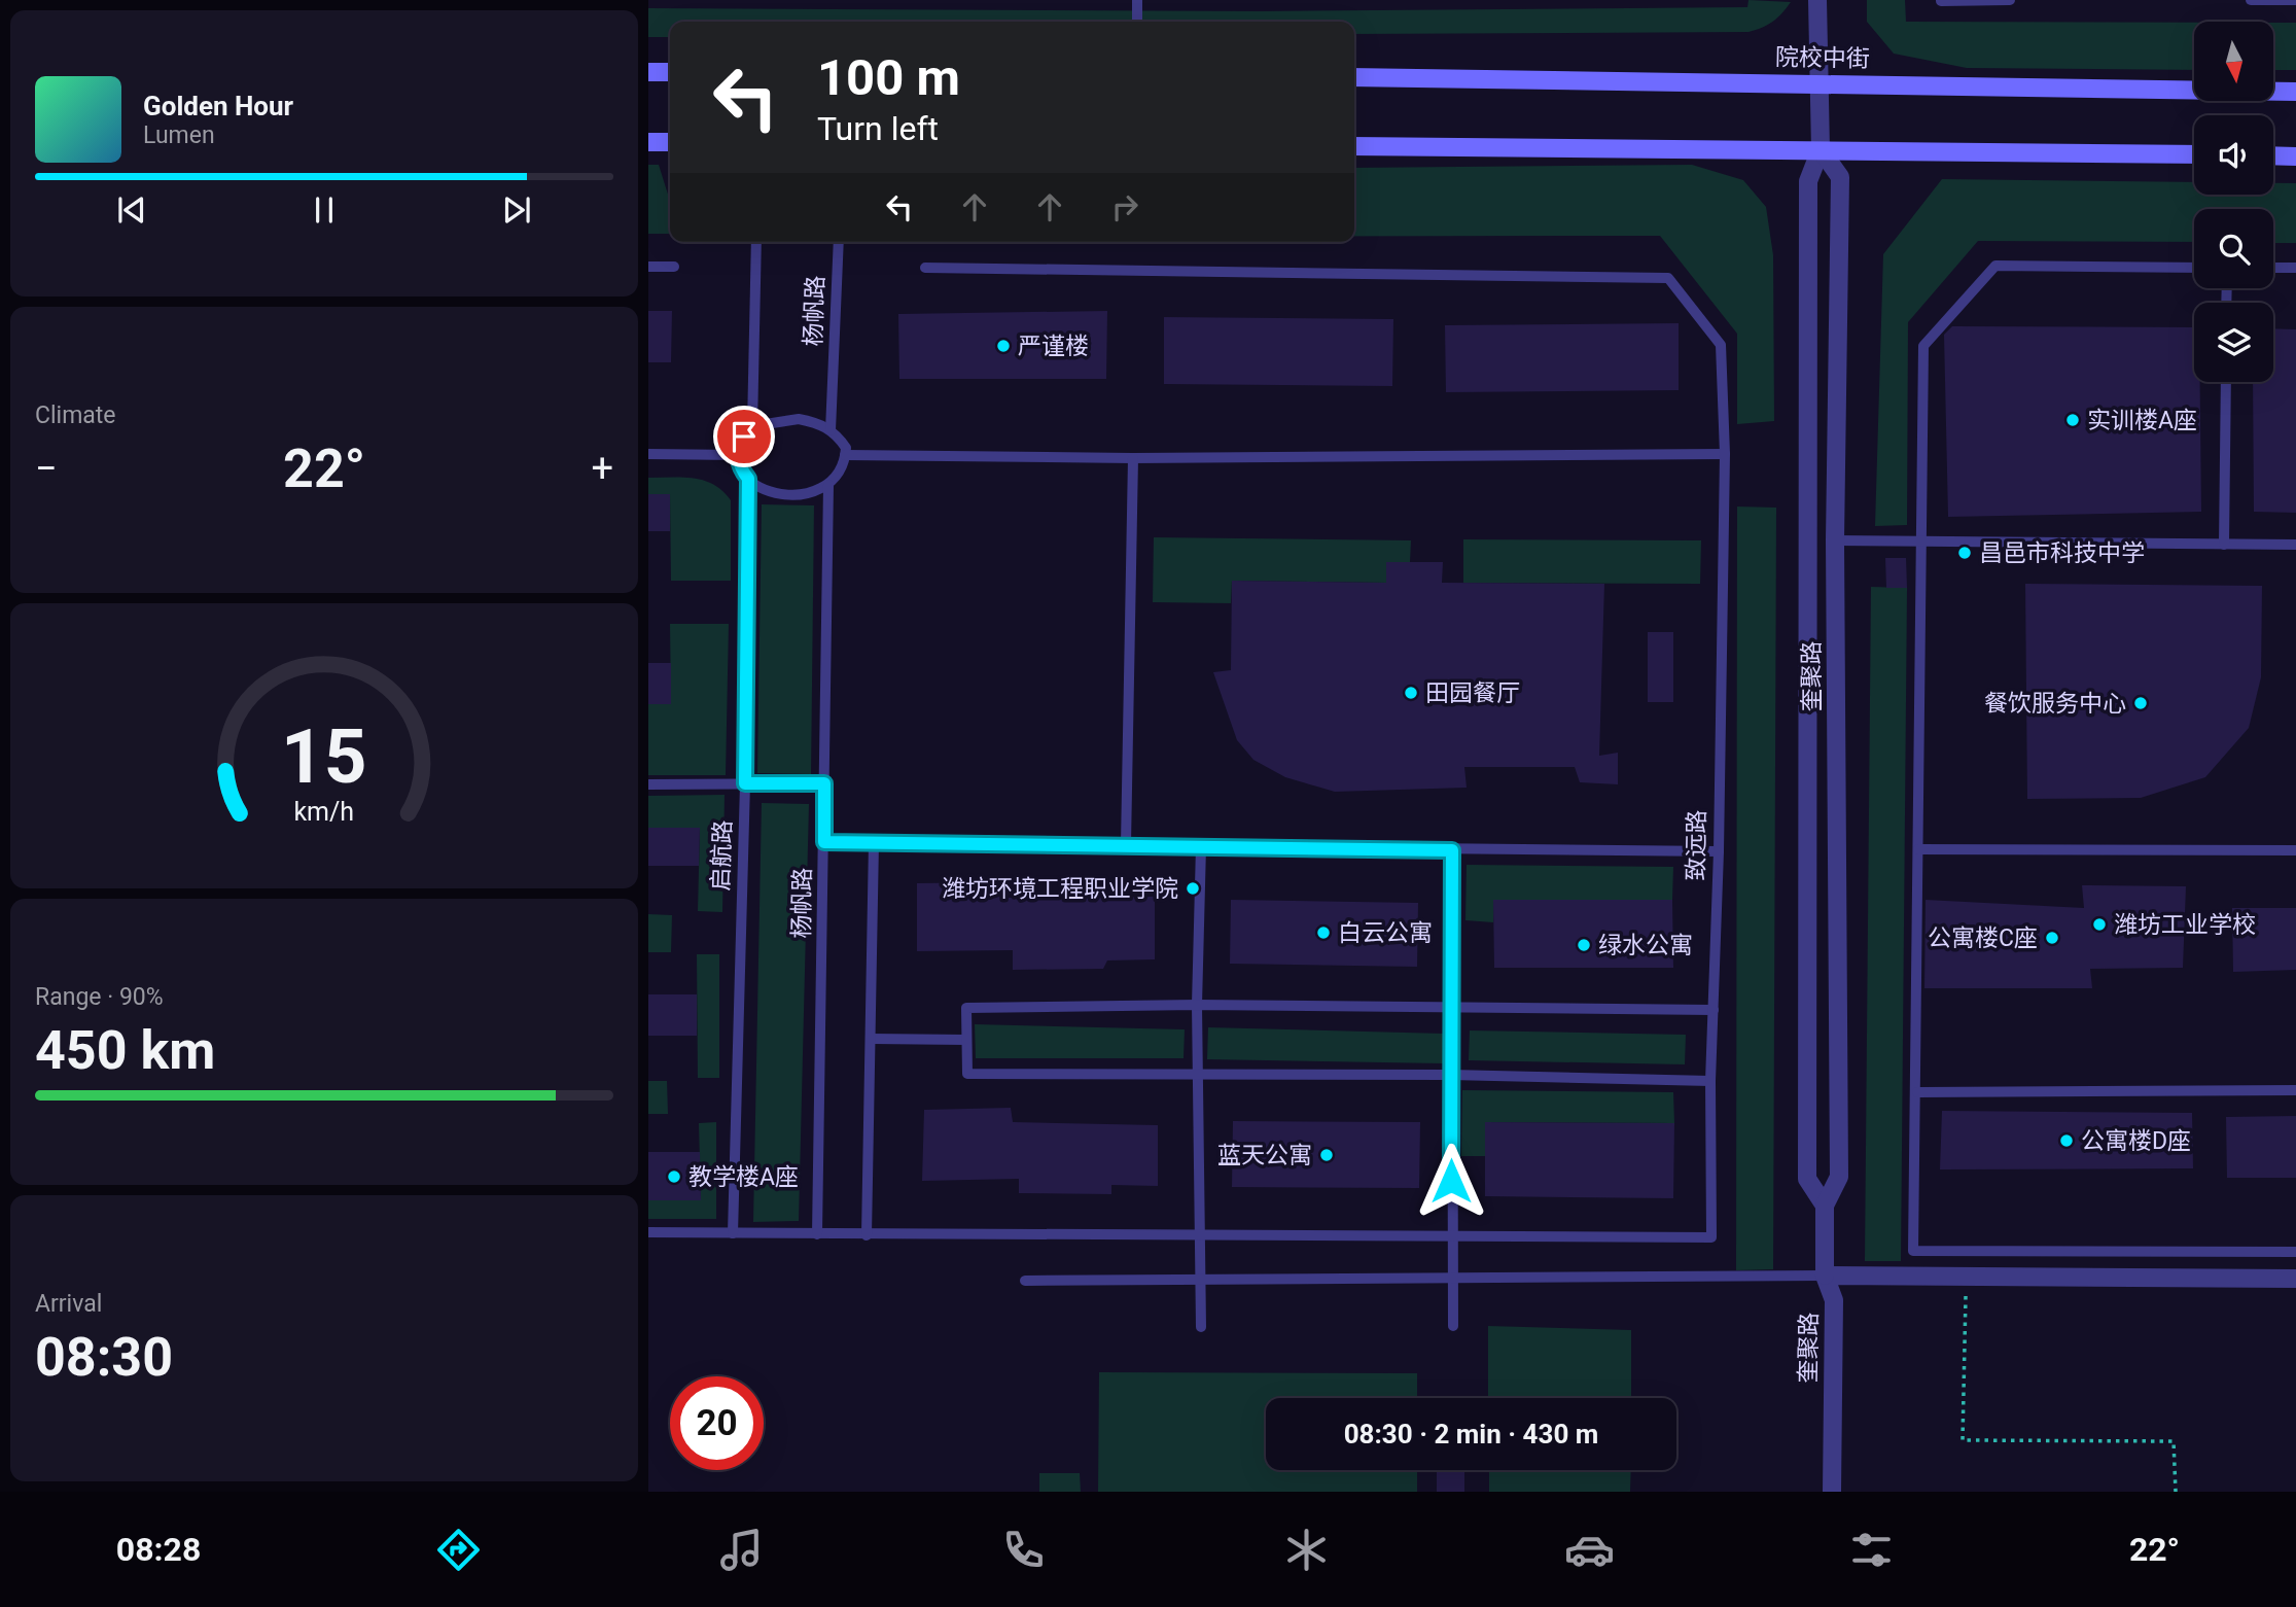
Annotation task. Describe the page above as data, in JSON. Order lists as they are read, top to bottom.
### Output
{
  "streets": {
    "main road": ["院校中街"],
    "street": ["奎聚路"],
    "lane": ["杨帆路", "致远路", "启航路"]
  },
  "crossings": [
    ["院校中街", "奎聚路"],
    ["杨帆路", "启航路"]
  ],
  "places": [
    "严谨楼",
    "实训楼A座",
    "昌邑市科技中学",
    "田园餐厅",
    "餐饮服务中心",
    "潍坊环境工程职业学院",
    "潍坊工业学校",
    "白云公寓",
    "公寓楼C座",
    "绿水公寓",
    "公寓楼D座",
    "蓝天公寓",
    "教学楼A座"
  ],
  "north": "bottom",
  "page": {
    "turn": ["100 m", "Turn left"],
    "song": ["Golden Hour", "Lumen"],
    "tile": [
      "Climate",
      ["Range · 90%", "450 km"],
      ["Arrival", "08:30"]
    ],
    "heat": ["−", "22°", "+"],
    "limit": "20",
    "trip": "08:30 · 2 min · 430 m",
    "tabs": ["08:28", "22°"],
    "gauge": ["15", "km/h"]
  }
}
